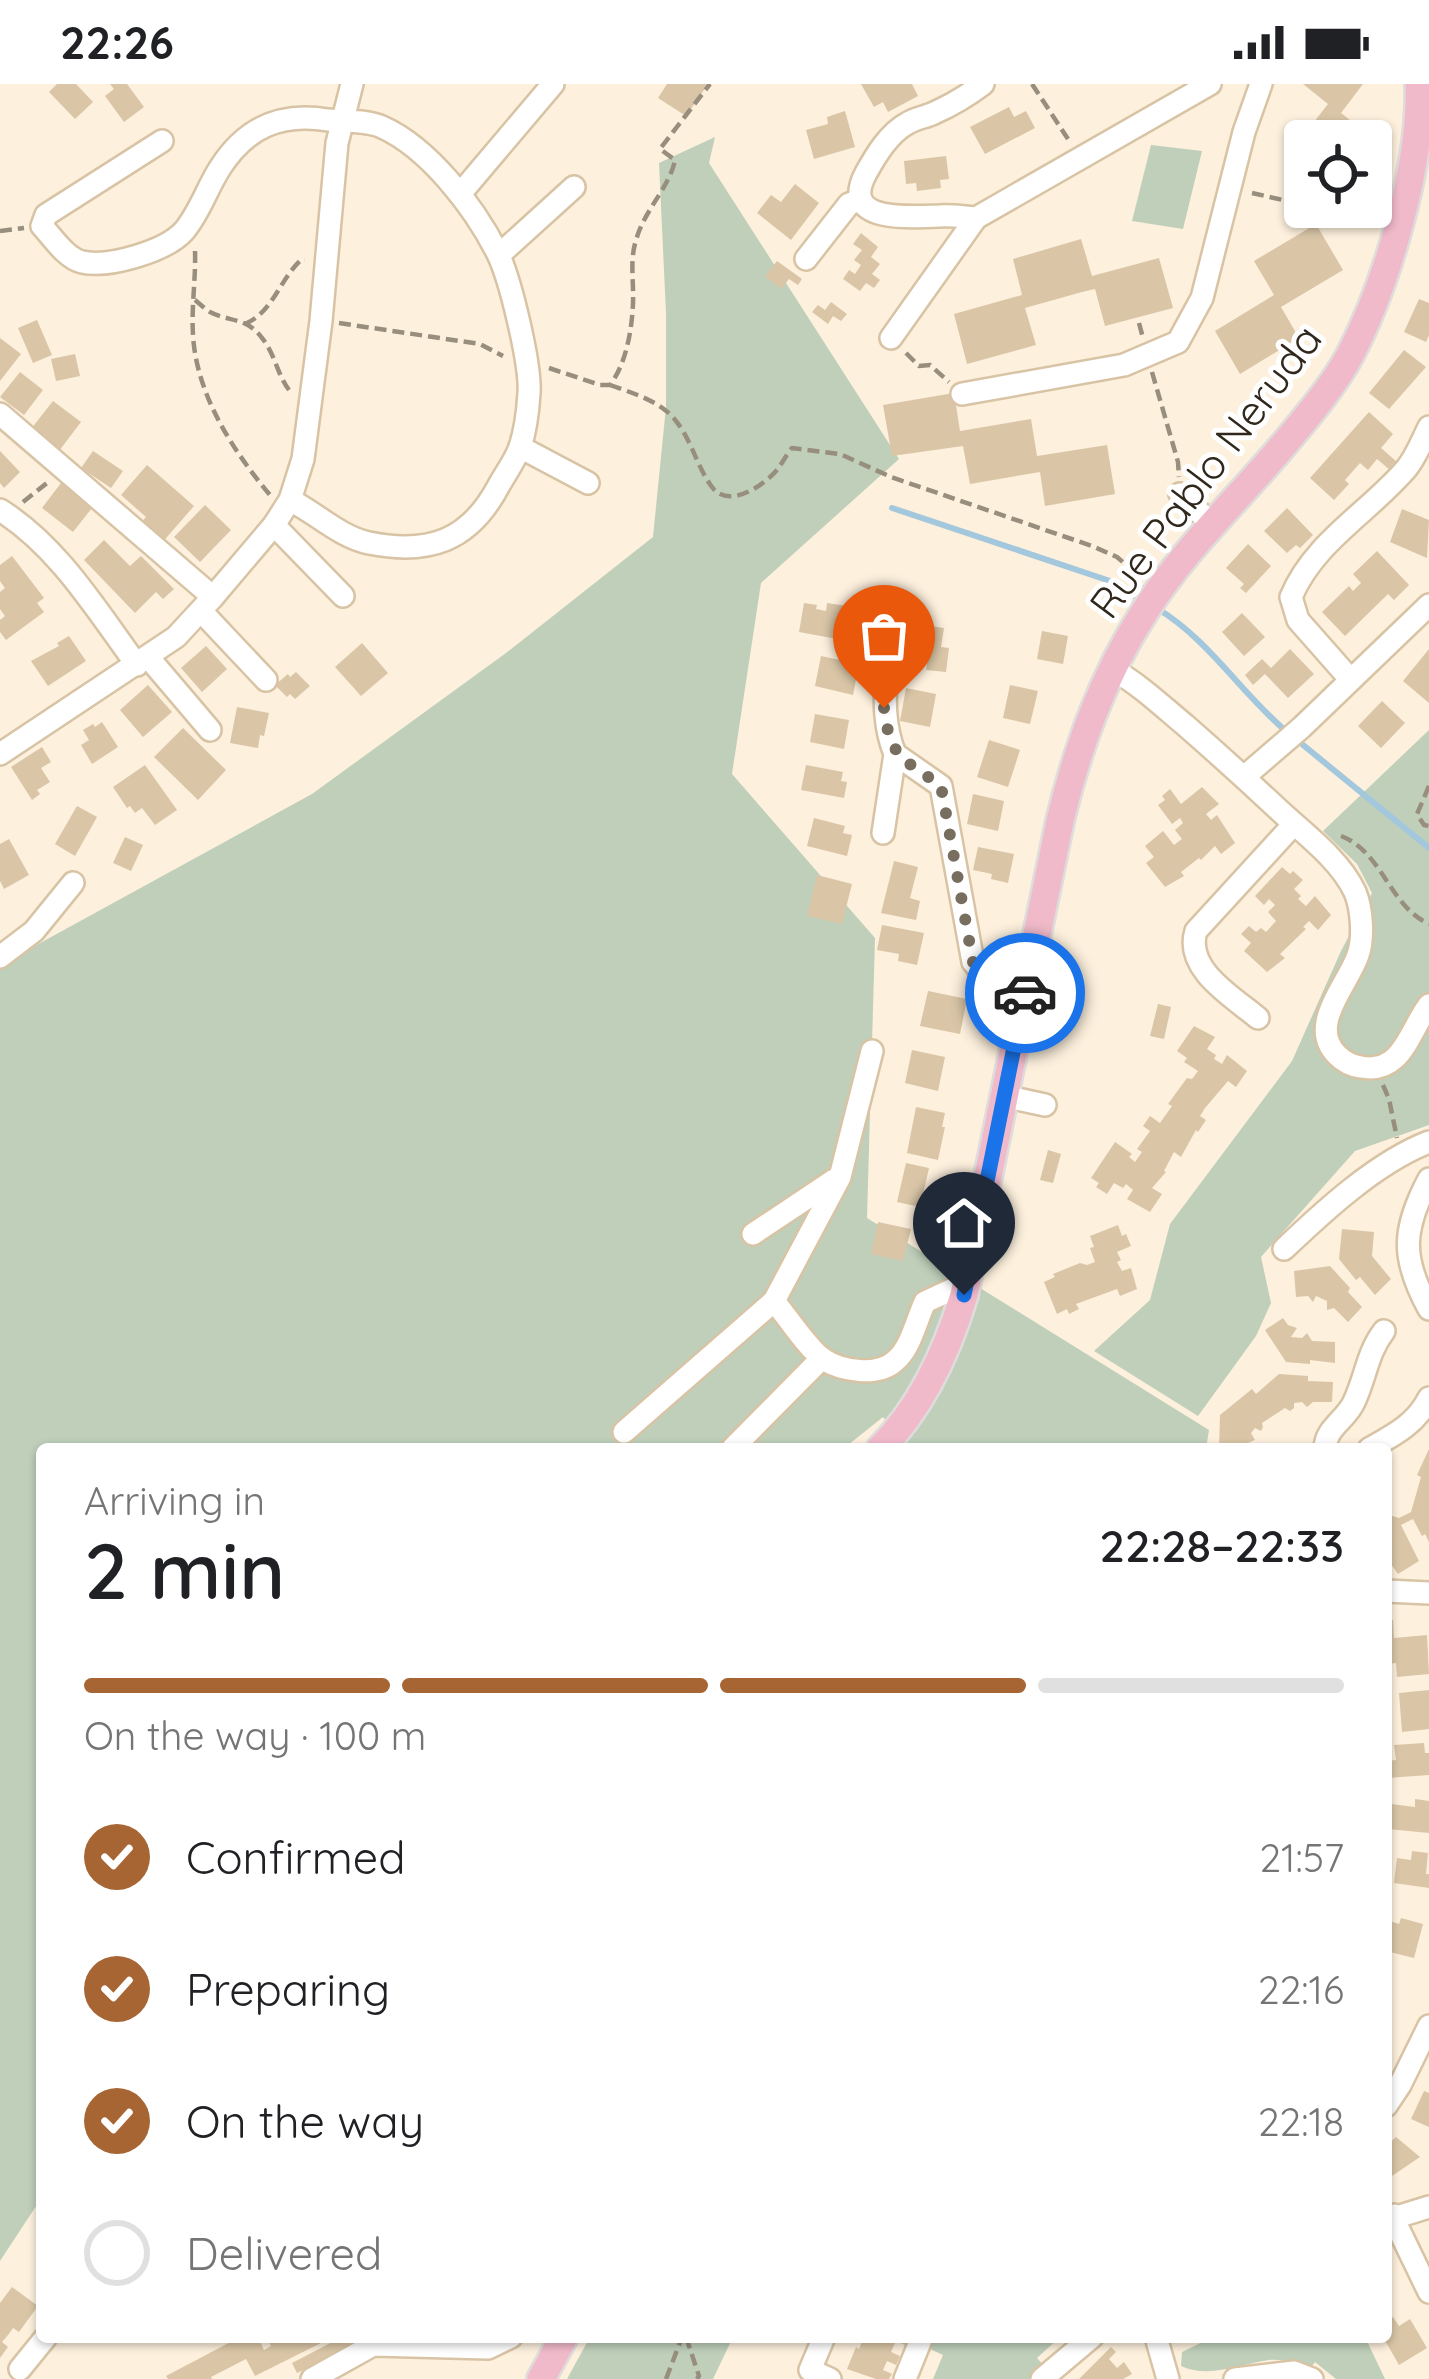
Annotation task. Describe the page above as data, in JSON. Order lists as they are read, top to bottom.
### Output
{
  "streets": {
    "main road": ["Rue Pablo Neruda"]
  },
  "page": {
    "status": "22:26",
    "heading": ["2 min", "Arriving in", "22:28–22:33"],
    "bar": "On the way · 100 m",
    "list": [
      ["Confirmed", "21:57"],
      ["Preparing", "22:16"],
      ["On the way", "22:18"],
      "Delivered"
    ]
  }
}
